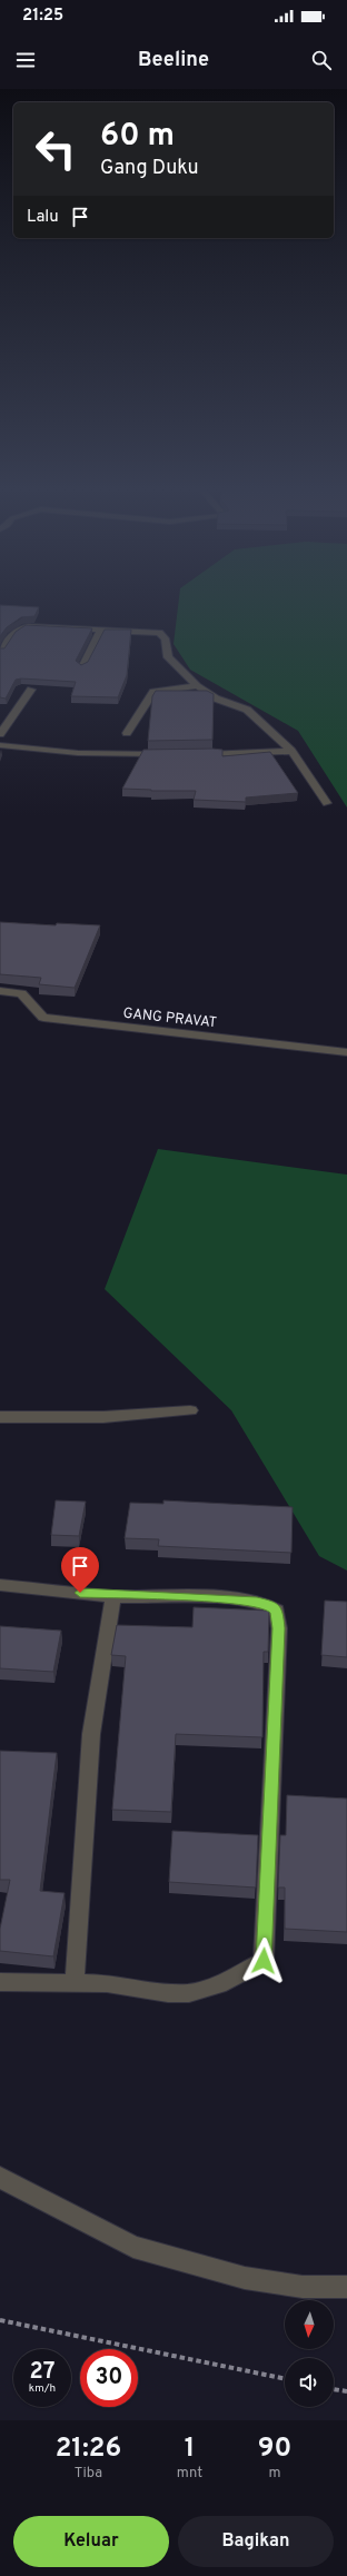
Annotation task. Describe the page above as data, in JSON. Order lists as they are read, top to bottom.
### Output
{
  "streets": {
    "street": ["GANG PRAVAT"]
  },
  "north": "bottom",
  "page": {
    "status": "21:25",
    "header": "Beeline",
    "turn": ["60 m", "Gang Duku"],
    "then": "Lalu",
    "speed": "27 km/h",
    "limit": "30",
    "eta": [
      "21:26",
      "Tiba",
      "1",
      "mnt",
      "90",
      "m"
    ],
    "buttons": ["Keluar", "Bagikan"]
  }
}
